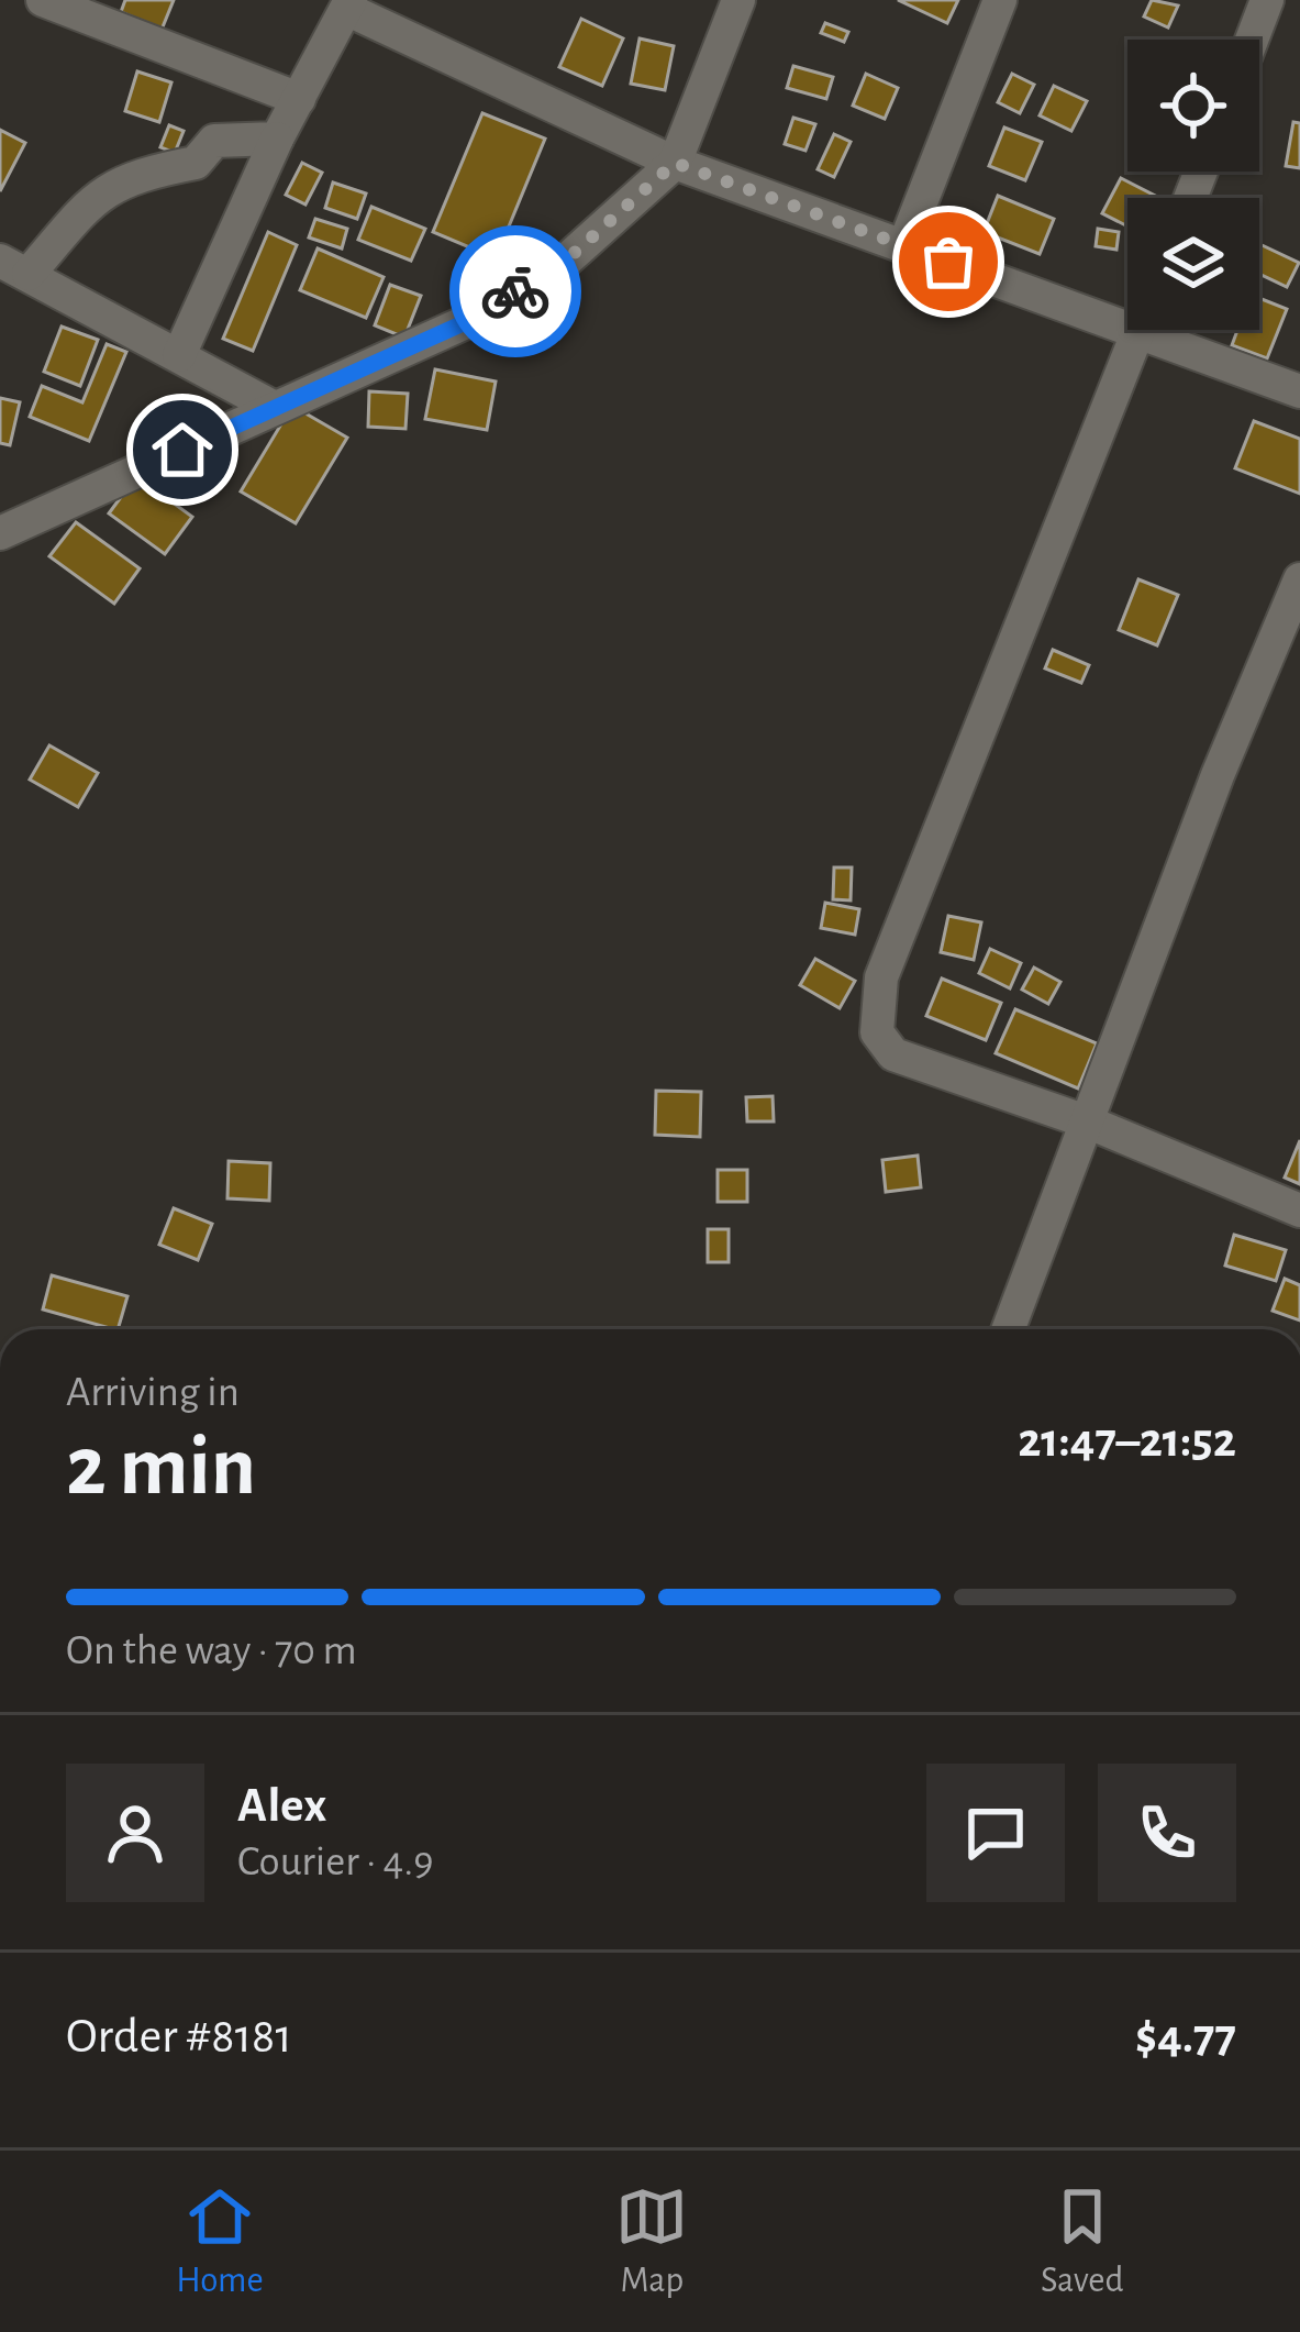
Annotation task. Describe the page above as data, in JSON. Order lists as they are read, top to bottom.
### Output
{
  "page": {
    "heading": ["2 min", "Arriving in", "21:47–21:52"],
    "panel": [
      "Alex",
      "Courier · 4.9",
      "Order #8181",
      "$4.77"
    ],
    "bar": "On the way · 70 m",
    "tabs": ["Home", "Map", "Saved"]
  }
}
